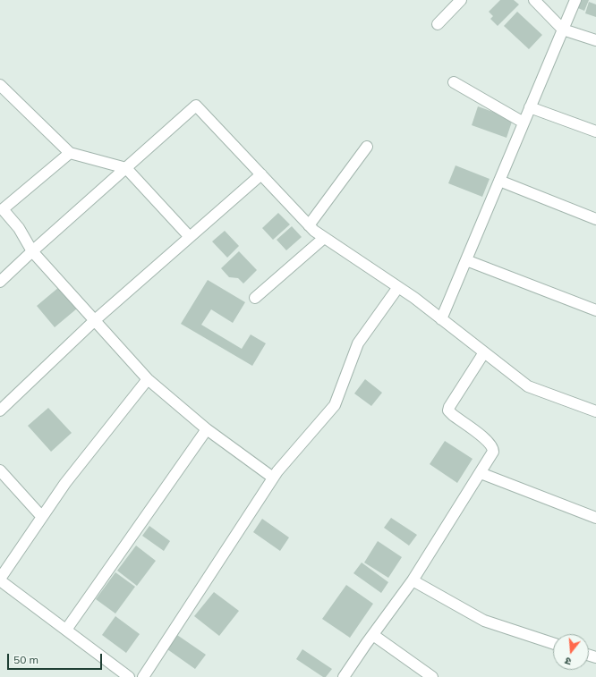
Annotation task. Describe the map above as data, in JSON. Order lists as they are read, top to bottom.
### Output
{
  "scale_bar": "50 m",
  "north": "bottom"
}
